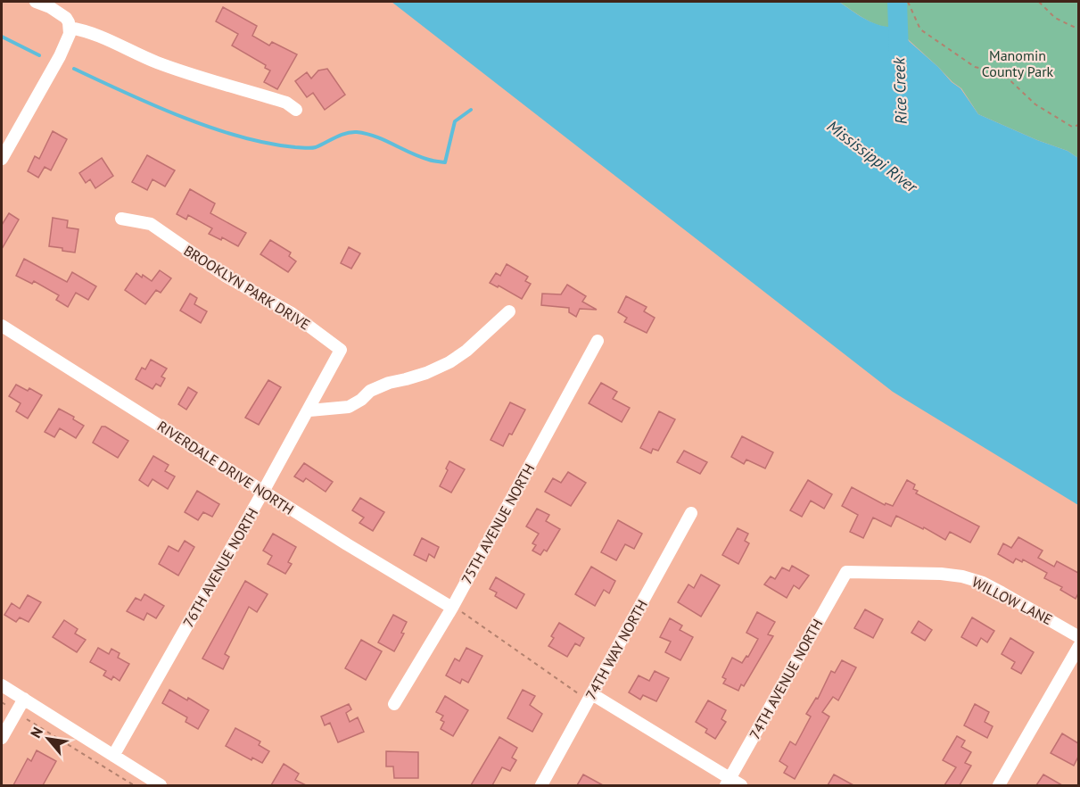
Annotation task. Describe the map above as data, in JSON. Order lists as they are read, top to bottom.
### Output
{
  "streets": {
    "street": [
      "BROOKLYN PARK DRIVE",
      "RIVERDALE DRIVE NORTH",
      "75TH AVENUE NORTH",
      "76TH AVENUE NORTH",
      "WILLOW LANE",
      "74TH WAY NORTH",
      "74TH AVENUE NORTH"
    ]
  },
  "crossings": [
    ["BROOKLYN PARK DRIVE", "76TH AVENUE NORTH"],
    ["RIVERDALE DRIVE NORTH", "75TH AVENUE NORTH"],
    ["RIVERDALE DRIVE NORTH", "76TH AVENUE NORTH"],
    ["WILLOW LANE", "74TH AVENUE NORTH"]
  ],
  "water": ["Rice Creek", "Mississippi River"],
  "parks": ["Manomin County Park"],
  "north": "top left"
}
